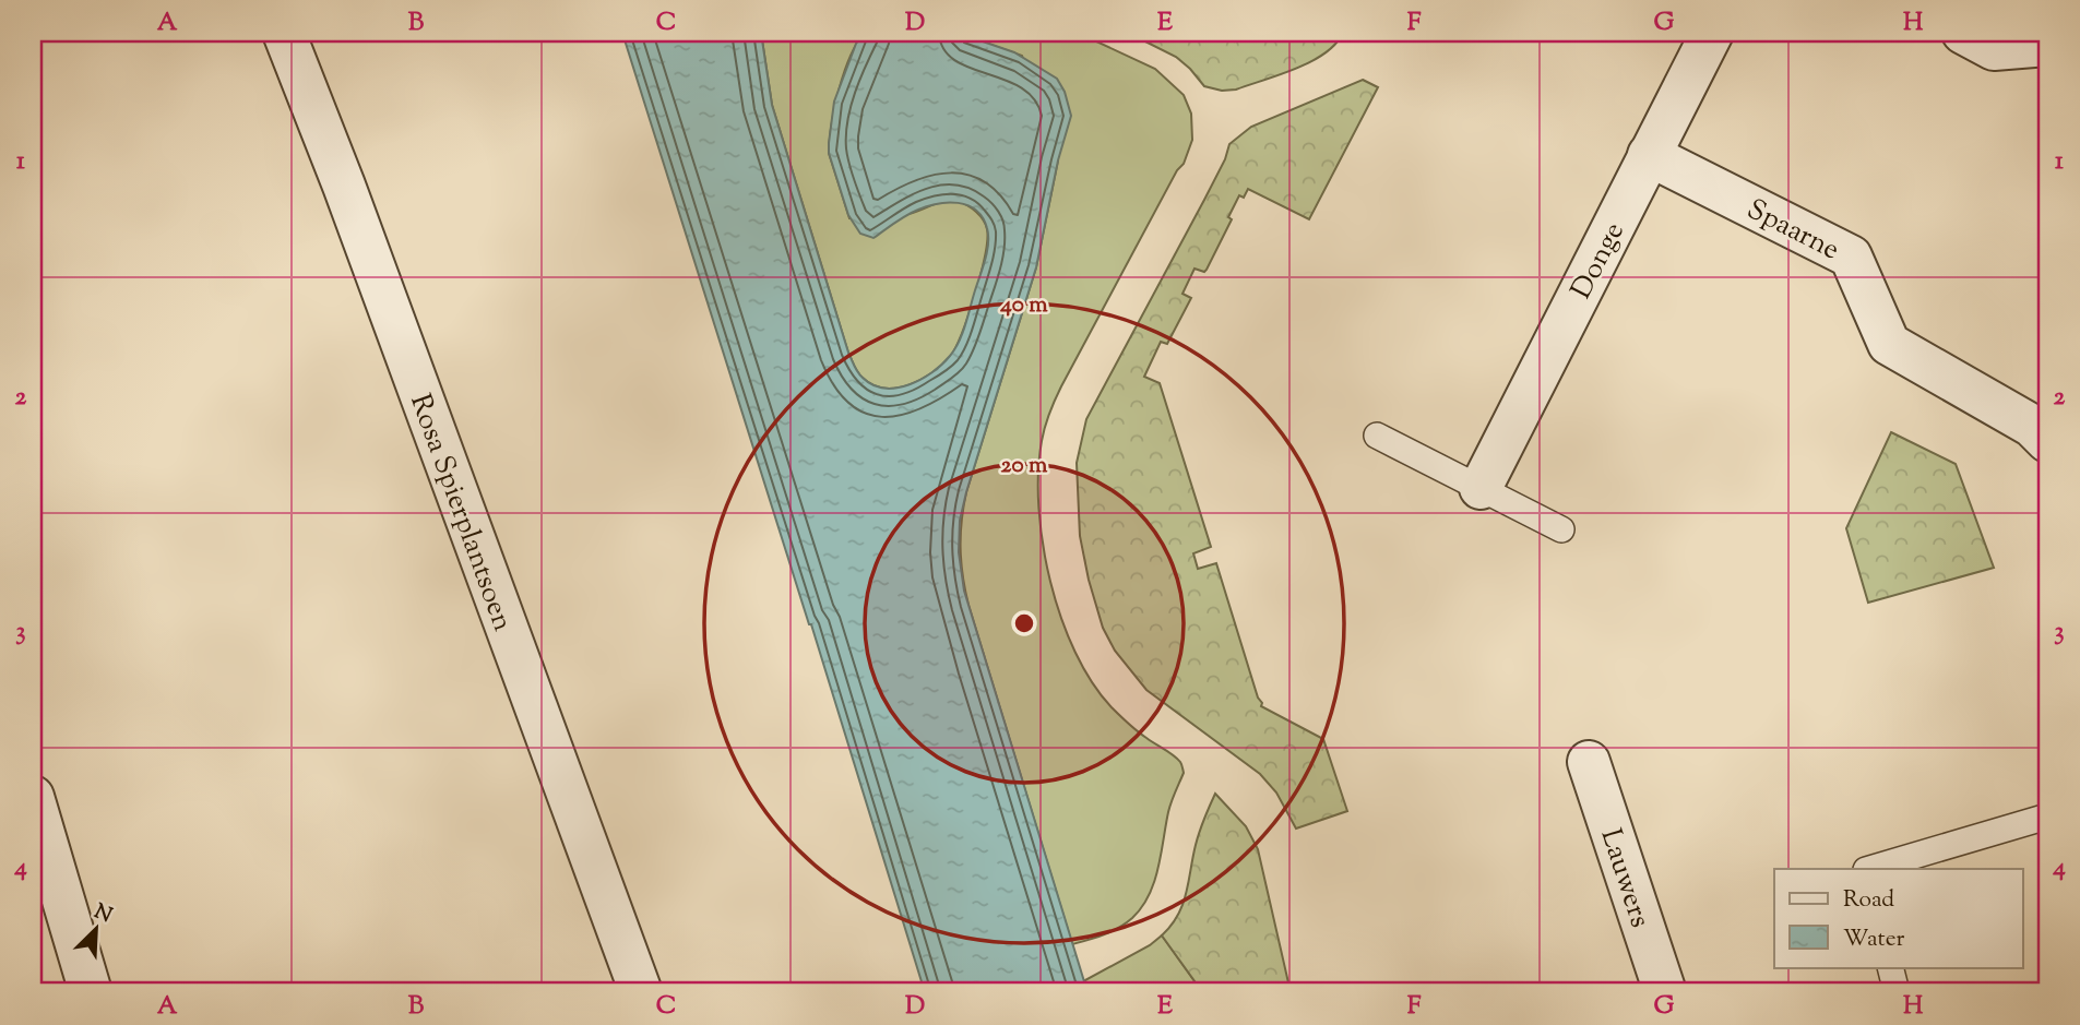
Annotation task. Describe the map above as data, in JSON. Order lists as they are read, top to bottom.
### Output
{
  "streets": {
    "street": [
      "Spaarne",
      "Donge",
      "Rosa Spierplantsoen",
      "Lauwers"
    ]
  },
  "crossings": [
    ["Spaarne", "Donge"]
  ],
  "legend": ["Road", "Water"],
  "north": "top right",
  "grid": {
    "columns": [
      "A",
      "B",
      "C",
      "D",
      "E",
      "F",
      "G",
      "H"
    ],
    "rows": [
      "1",
      "2",
      "3",
      "4"
    ]
  },
  "rings": ["40 m", "20 m"]
}
